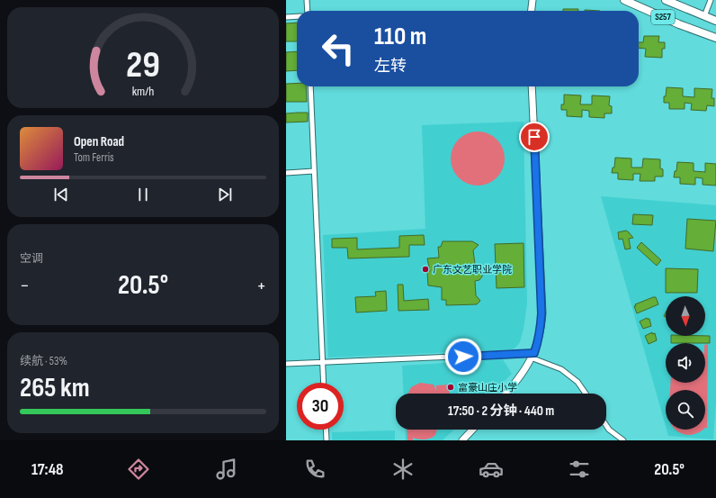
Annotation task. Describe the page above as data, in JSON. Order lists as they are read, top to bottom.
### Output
{
  "streets": {
    "main road": ["S257"]
  },
  "places": ["广东文艺职业学院", "富豪山庄小学"],
  "north": "bottom",
  "page": {
    "turn": ["110 m", "左转"],
    "song": ["Open Road", "Tom Ferris"],
    "tile": [
      "空调",
      ["续航 · 53%", "265 km"]
    ],
    "heat": ["−", "20.5°", "+"],
    "limit": "30",
    "trip": "17:50 · 2 分钟 · 440 m",
    "tabs": ["17:48", "20.5°"],
    "gauge": ["29", "km/h"]
  }
}
